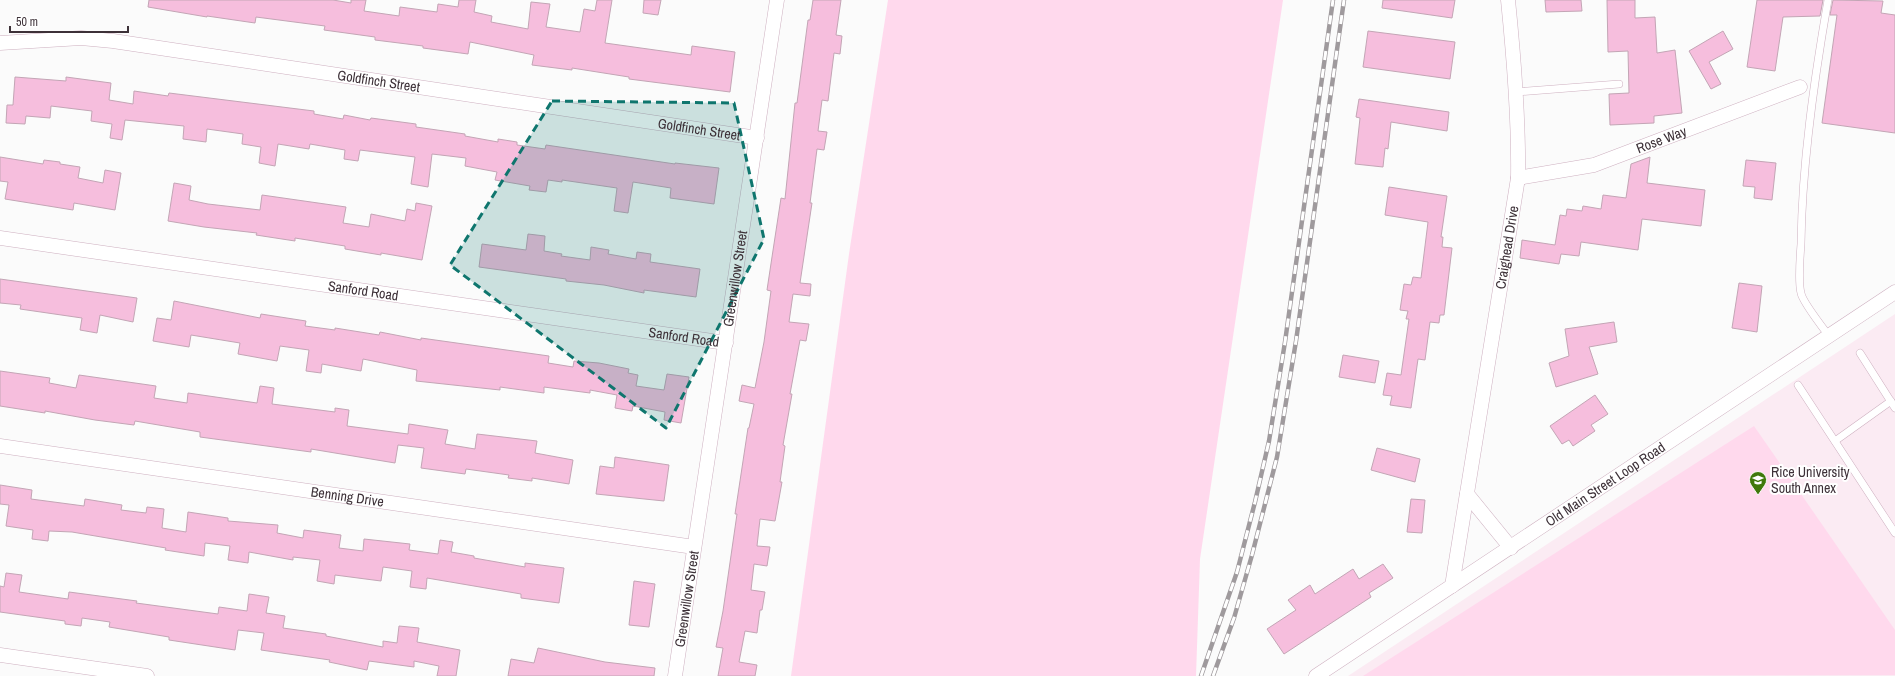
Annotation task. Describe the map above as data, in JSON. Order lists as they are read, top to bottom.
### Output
{
  "streets": {
    "street": [
      "Goldfinch Street",
      "Rose Way",
      "Craighead Drive",
      "Greenwillow Street",
      "Sanford Road",
      "Old Main Street Loop Road",
      "Benning Drive"
    ]
  },
  "crossings": [
    ["Goldfinch Street", "Greenwillow Street"],
    ["Rose Way", "Craighead Drive"],
    ["Craighead Drive", "Old Main Street Loop Road"],
    ["Greenwillow Street", "Sanford Road"],
    ["Greenwillow Street", "Benning Drive"]
  ],
  "places": {
    "school or university": ["Rice University South Annex"]
  },
  "scale_bar": "50 m"
}
